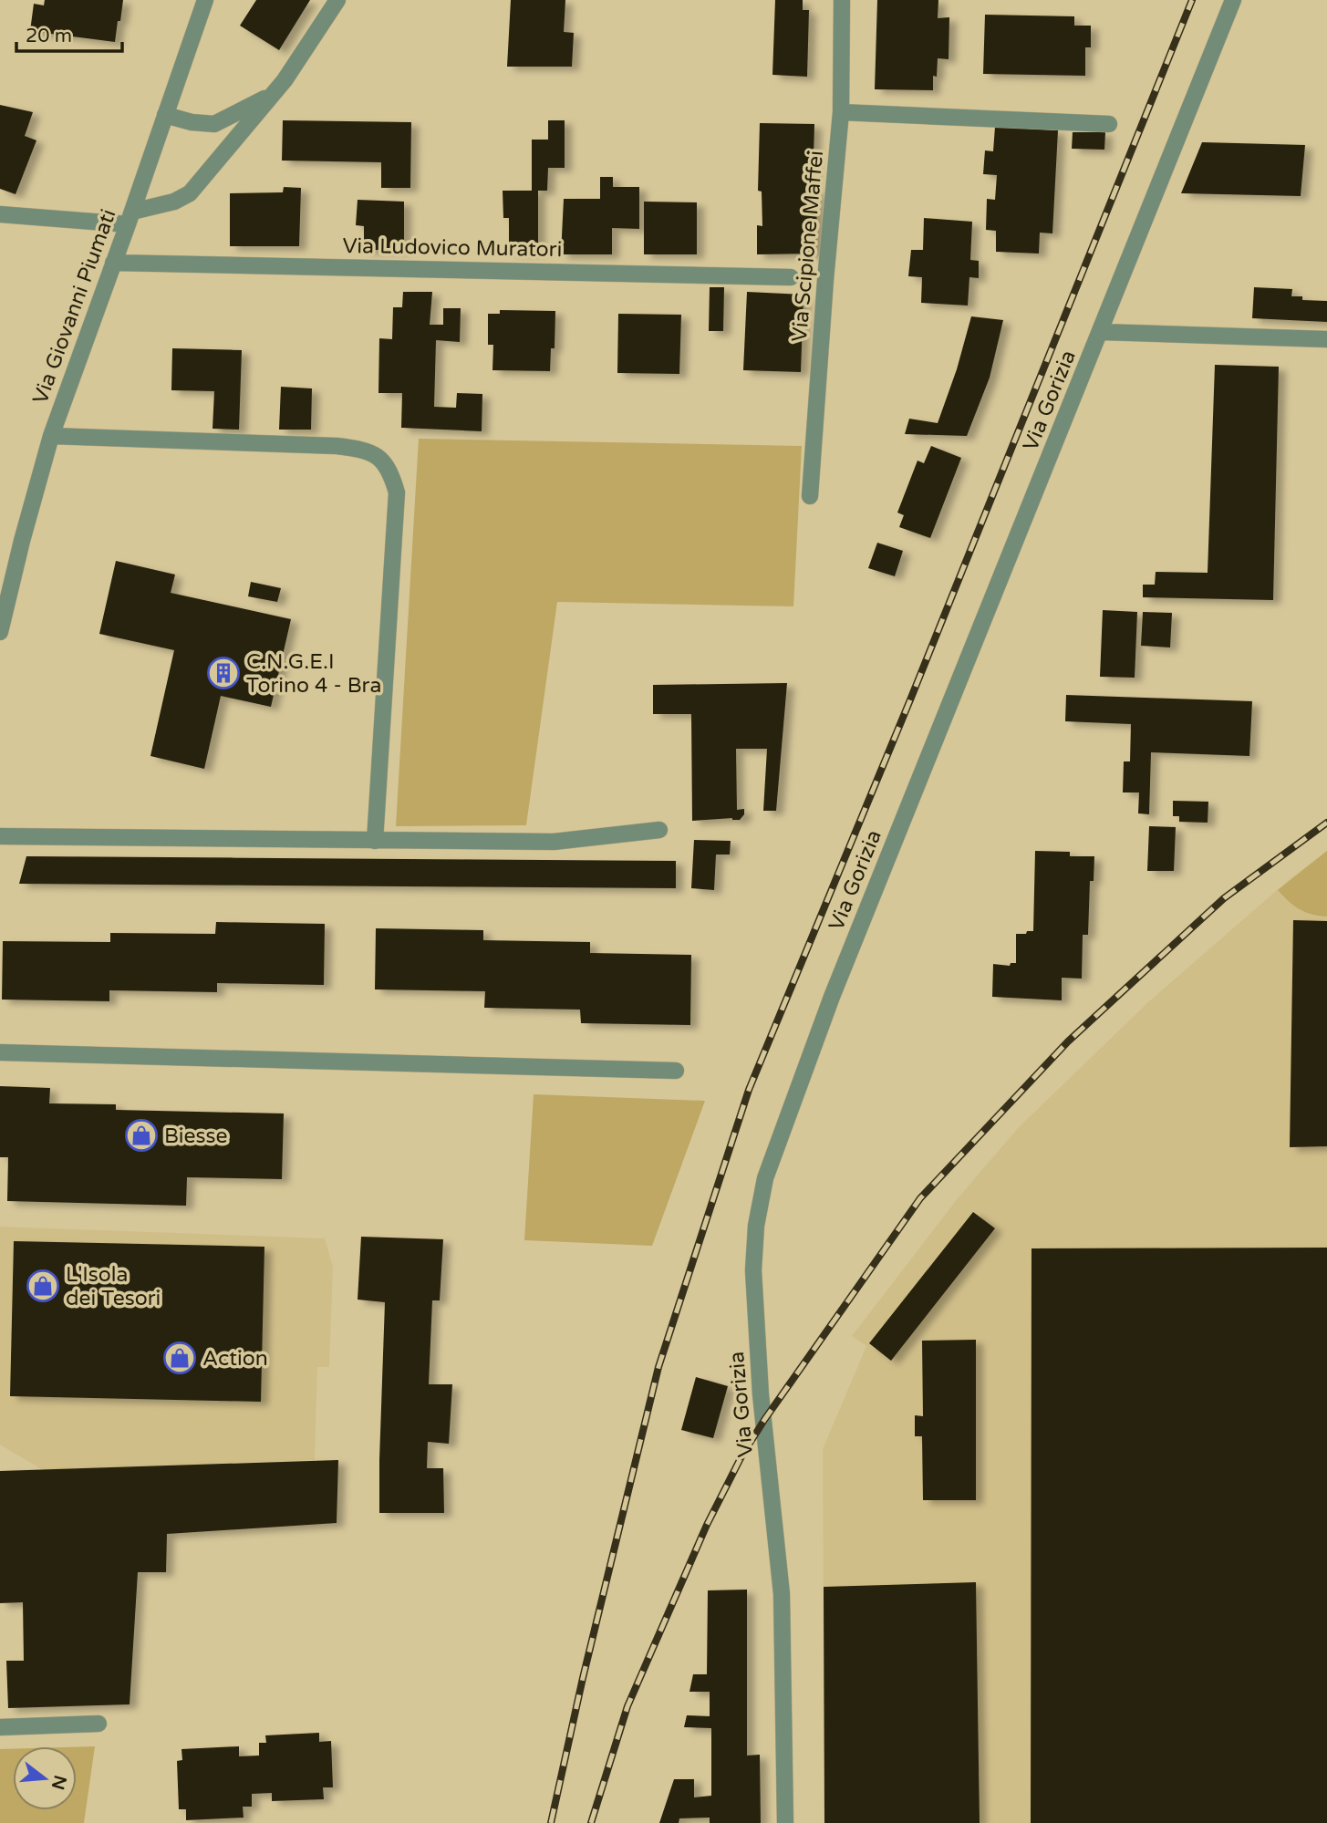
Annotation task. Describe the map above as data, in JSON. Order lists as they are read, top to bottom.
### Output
{
  "streets": {
    "street": [
      "Via Scipione Maffei",
      "Via Ludovico Muratori",
      "Via Giovanni Piumati",
      "Via Gorizia"
    ]
  },
  "crossings": [
    ["Via Ludovico Muratori", "Via Giovanni Piumati"]
  ],
  "places": {
    "building": ["C.N.G.E.I Torino 4 - Bra"],
    "shop": ["Biesse", "L'Isola dei Tesori", "Action"]
  },
  "scale_bar": "20 m",
  "north": "right"
}
